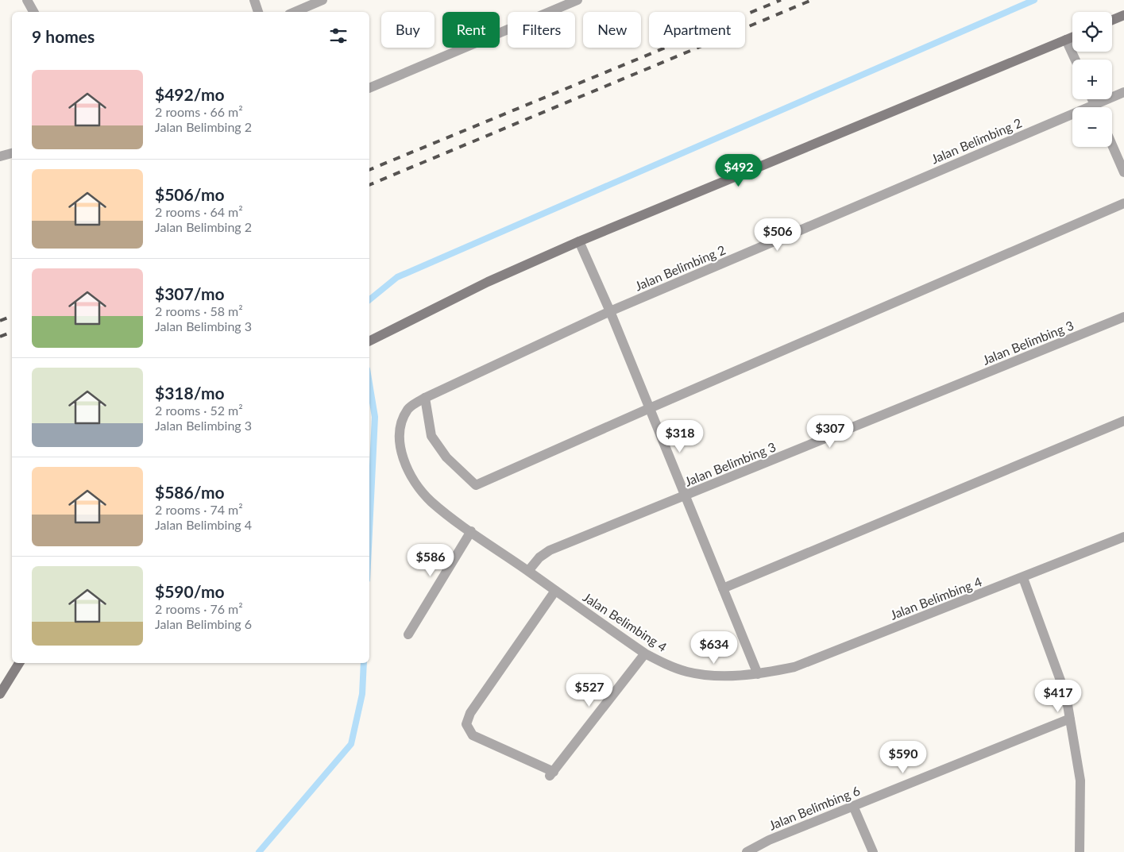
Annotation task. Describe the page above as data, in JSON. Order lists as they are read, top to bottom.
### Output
{
  "streets": {
    "street": [
      "Jalan Belimbing 2",
      "Jalan Belimbing 3",
      "Jalan Belimbing 4",
      "Jalan Belimbing 6"
    ]
  },
  "crossings": [
    ["Jalan Belimbing 2", "Jalan Belimbing 4"],
    ["Jalan Belimbing 3", "Jalan Belimbing 4"]
  ],
  "page": {
    "map_buttons": ["+", "−"],
    "chip": [
      "Buy",
      "Rent",
      "Filters",
      "New",
      "Apartment"
    ],
    "heading": "9 homes",
    "list": [
      {
        "name": "$492/mo",
        "note": "2 rooms · 66 m² · Jalan Belimbing 2"
      },
      {
        "name": "$506/mo",
        "note": "2 rooms · 64 m² · Jalan Belimbing 2"
      },
      {
        "name": "$307/mo",
        "note": "2 rooms · 58 m² · Jalan Belimbing 3"
      },
      {
        "name": "$318/mo",
        "note": "2 rooms · 52 m² · Jalan Belimbing 3"
      },
      {
        "name": "$586/mo",
        "note": "2 rooms · 74 m² · Jalan Belimbing 4"
      },
      {
        "name": "$590/mo",
        "note": "2 rooms · 76 m² · Jalan Belimbing 6"
      }
    ],
    "price": [
      "$492",
      "$506",
      "$307",
      "$318",
      "$586",
      "$634",
      "$527",
      "$417",
      "$590"
    ]
  }
}
